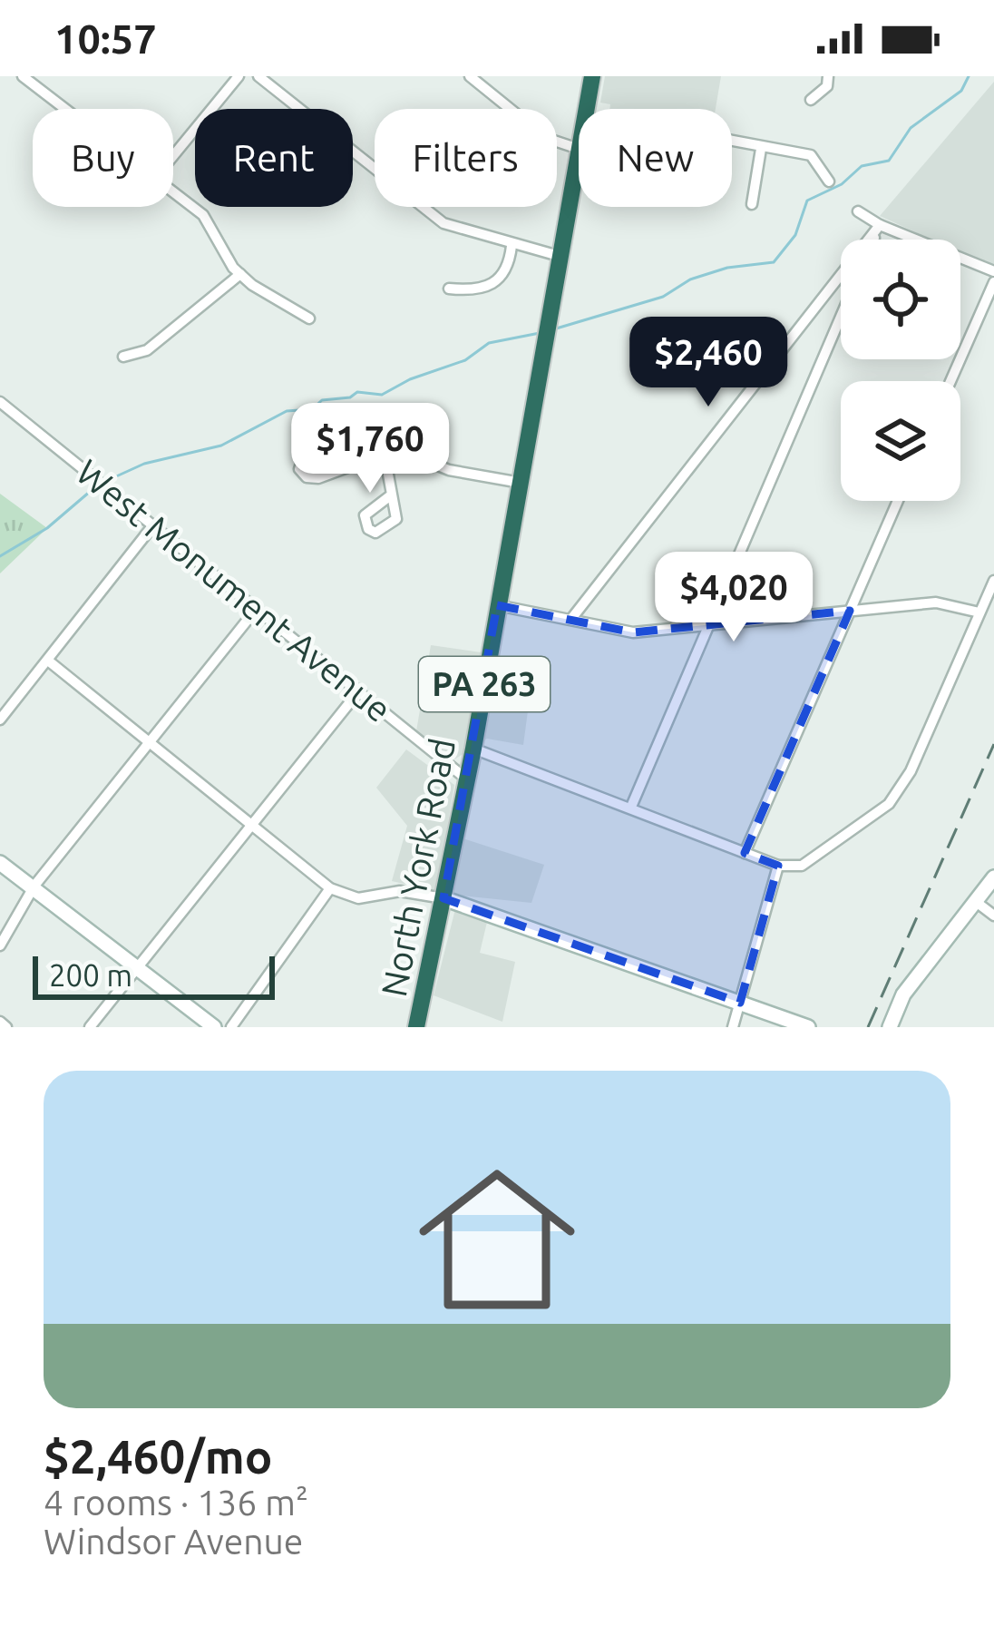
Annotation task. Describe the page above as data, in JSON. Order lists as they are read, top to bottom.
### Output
{
  "streets": {
    "highway": ["PA 263", "North York Road"],
    "street": ["West Monument Avenue"]
  },
  "crossings": [
    ["West Monument Avenue", "North York Road"]
  ],
  "scale_bar": "200 m",
  "page": {
    "status": "10:57",
    "chip": [
      "Buy",
      "Rent",
      "Filters",
      "New"
    ],
    "price": ["$2,460", "$1,760", "$4,020"],
    "scale": "200 m",
    "list": [
      {
        "name": "$2,460/mo",
        "note": "4 rooms · 136 m² · Windsor Avenue"
      }
    ]
  }
}
